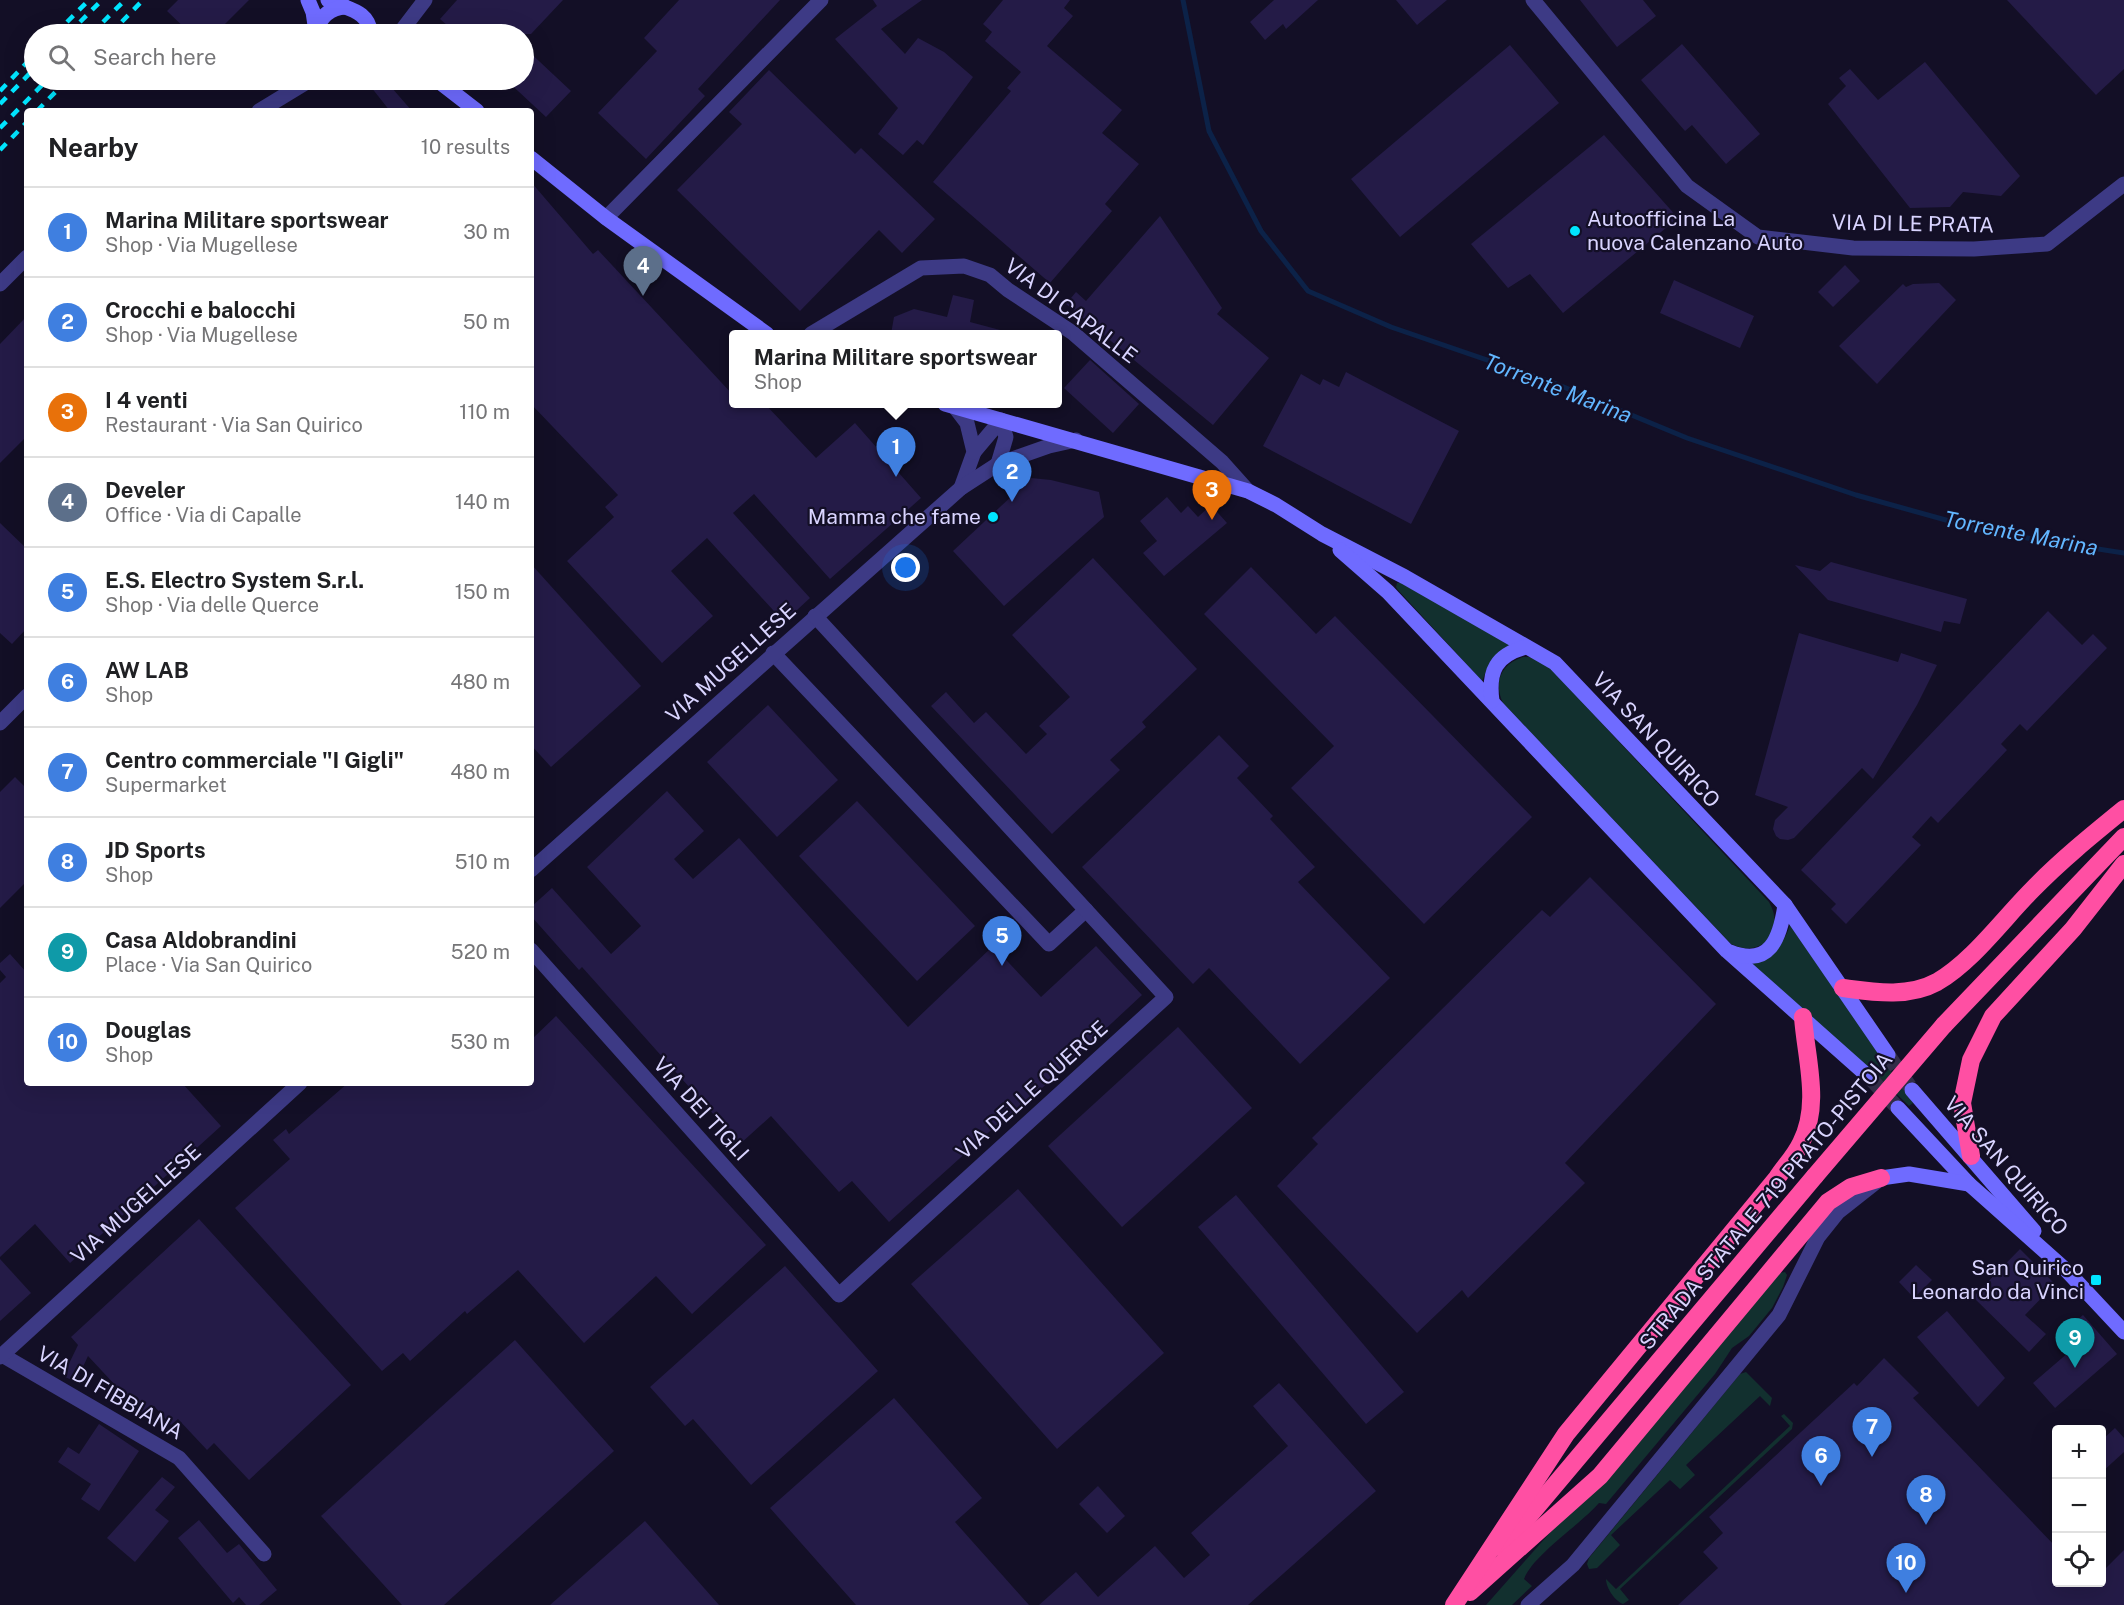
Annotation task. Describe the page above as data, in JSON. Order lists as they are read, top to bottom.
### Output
{
  "streets": {
    "highway": ["STRADA STATALE 719 PRATO-PISTOIA"],
    "street": [
      "VIA DI LE PRATA",
      "VIA DI CAPALLE",
      "VIA MUGELLESE",
      "VIA SAN QUIRICO",
      "VIA DELLE QUERCE",
      "VIA DEI TIGLI",
      "VIA DI FIBBIANA"
    ]
  },
  "crossings": [
    ["VIA DI CAPALLE", "VIA SAN QUIRICO"],
    ["VIA MUGELLESE", "VIA SAN QUIRICO"],
    ["VIA MUGELLESE", "VIA DELLE QUERCE"],
    ["VIA MUGELLESE", "VIA DI FIBBIANA"],
    ["VIA DELLE QUERCE", "VIA DEI TIGLI"]
  ],
  "water": ["Torrente Marina"],
  "places": {
    "other": ["Autoofficina La nuova Calenzano Auto", "Mamma che fame"],
    "transit": ["San Quirico Leonardo da Vinci"]
  },
  "page": {
    "search": "Search here",
    "heading": ["Nearby", "10 results"],
    "list": [
      {
        "mark": "1",
        "name": "Marina Militare sportswear",
        "note": "Shop · Via Mugellese",
        "value": "30 m"
      },
      {
        "mark": "2",
        "name": "Crocchi e balocchi",
        "note": "Shop · Via Mugellese",
        "value": "50 m"
      },
      {
        "mark": "3",
        "name": "I 4 venti",
        "note": "Restaurant · Via San Quirico",
        "value": "110 m"
      },
      {
        "mark": "4",
        "name": "Develer",
        "note": "Office · Via di Capalle",
        "value": "140 m"
      },
      {
        "mark": "5",
        "name": "E.S. Electro System S.r.l.",
        "note": "Shop · Via delle Querce",
        "value": "150 m"
      },
      {
        "mark": "6",
        "name": "AW LAB",
        "note": "Shop",
        "value": "480 m"
      },
      {
        "mark": "7",
        "name": "Centro commerciale \"I Gigli\"",
        "note": "Supermarket",
        "value": "480 m"
      },
      {
        "mark": "8",
        "name": "JD Sports",
        "note": "Shop",
        "value": "510 m"
      },
      {
        "mark": "9",
        "name": "Casa Aldobrandini",
        "note": "Place · Via San Quirico",
        "value": "520 m"
      },
      {
        "mark": "10",
        "name": "Douglas",
        "note": "Shop",
        "value": "530 m"
      }
    ],
    "pins": [
      "4",
      "1",
      "2",
      "3",
      "5",
      "9",
      "7",
      "6",
      "8",
      "10"
    ],
    "popup": ["Marina Militare sportswear", "Shop"],
    "map_buttons": ["+", "−"]
  }
}
